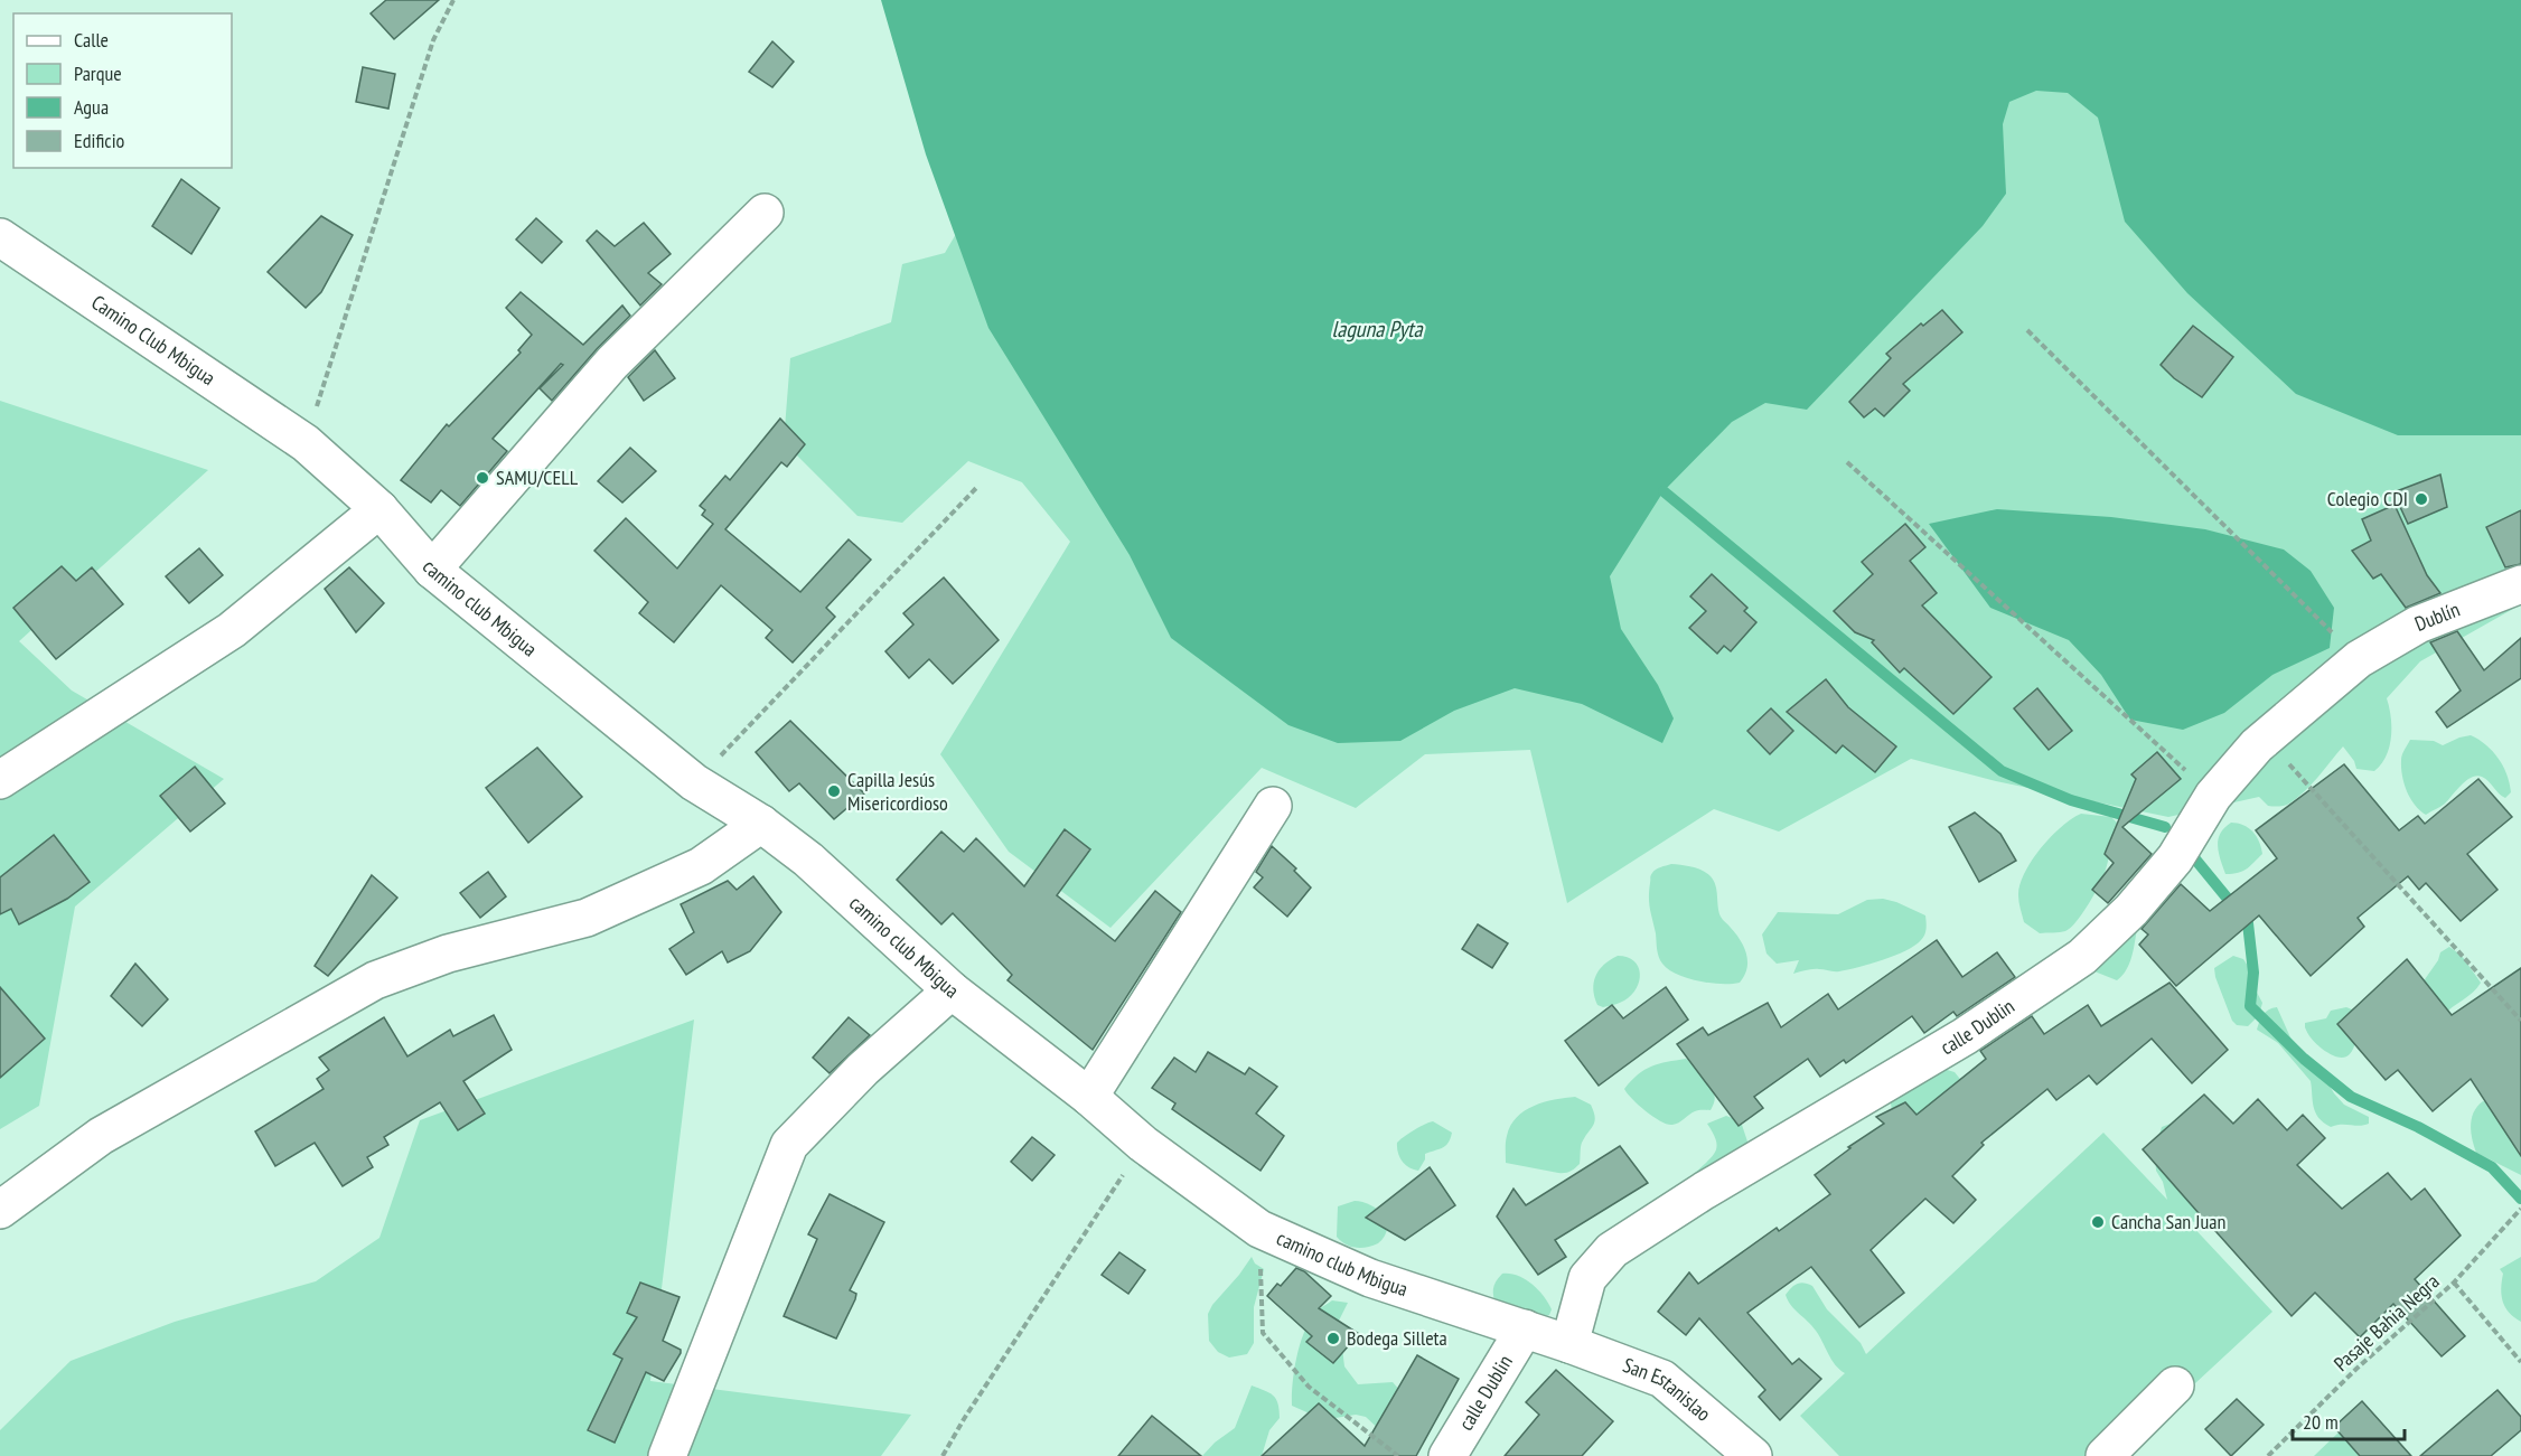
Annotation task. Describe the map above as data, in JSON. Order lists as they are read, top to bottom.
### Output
{
  "streets": {
    "street": [
      "Camino Club Mbigua",
      "camino club Mbigua",
      "Dublín",
      "calle Dublin",
      "San Estanislao"
    ],
    "path": ["Pasaje Bahia Negra"]
  },
  "crossings": [
    ["Camino Club Mbigua", "camino club Mbigua"],
    ["camino club Mbigua", "calle Dublin"],
    ["camino club Mbigua", "San Estanislao"],
    ["Dublín", "calle Dublin"],
    ["calle Dublin", "San Estanislao"]
  ],
  "water": ["laguna Pyta"],
  "places": [
    "SAMU/CELL",
    "Colegio CDI",
    "Capilla Jesús Misericordioso",
    "Cancha San Juan",
    "Bodega Silleta"
  ],
  "legend": [
    "Calle",
    "Parque",
    "Agua",
    "Edificio"
  ],
  "scale_bar": "20 m"
}
